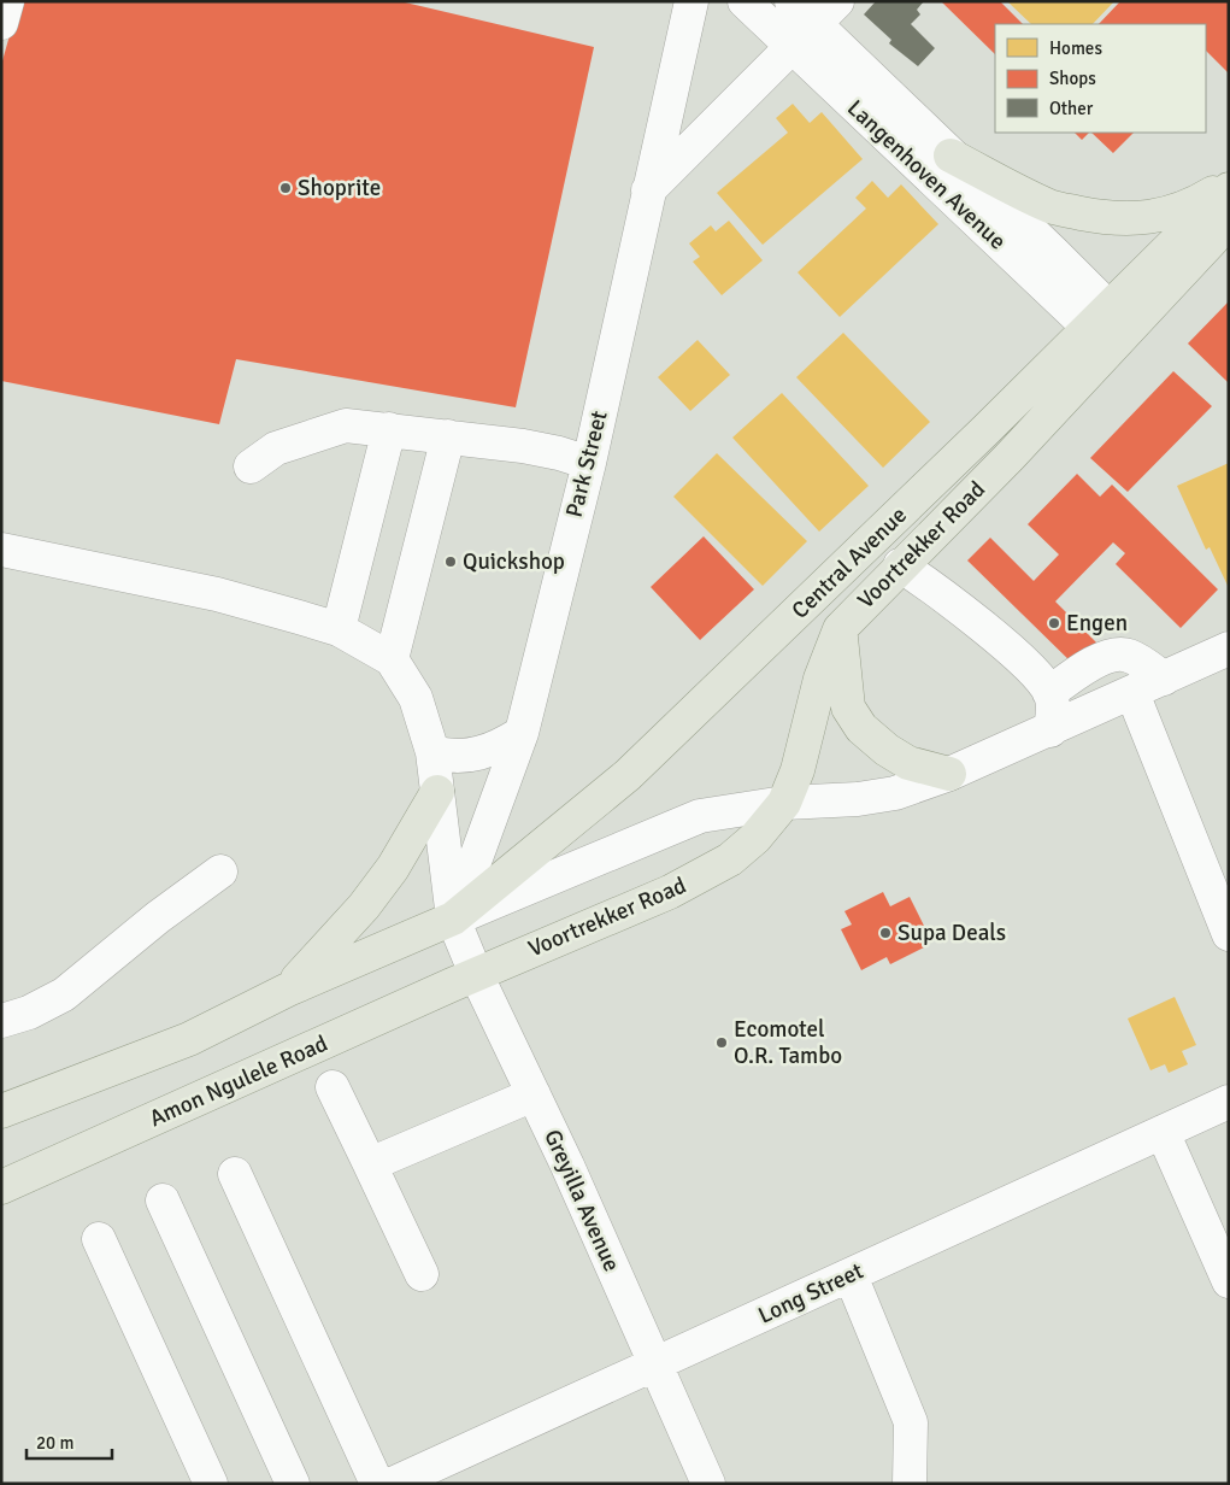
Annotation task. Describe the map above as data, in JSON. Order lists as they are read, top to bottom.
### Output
{
  "streets": {
    "main road": ["Voortrekker Road", "Central Avenue", "Amon Ngulele Road"],
    "street": [
      "Langenhoven Avenue",
      "Park Street",
      "Greyilla Avenue",
      "Long Street"
    ]
  },
  "crossings": [
    ["Langenhoven Avenue", "Voortrekker Road"],
    ["Langenhoven Avenue", "Central Avenue"],
    ["Park Street", "Central Avenue"],
    ["Park Street", "Greyilla Avenue"],
    ["Voortrekker Road", "Central Avenue"],
    ["Voortrekker Road", "Amon Ngulele Road"],
    ["Voortrekker Road", "Greyilla Avenue"],
    ["Central Avenue", "Greyilla Avenue"],
    ["Amon Ngulele Road", "Greyilla Avenue"],
    ["Greyilla Avenue", "Long Street"]
  ],
  "places": [
    "Shoprite",
    "Quickshop",
    "Engen",
    "Supa Deals",
    "Ecomotel O.R. Tambo"
  ],
  "legend": ["Homes", "Shops", "Other"],
  "scale_bar": "20 m"
}
